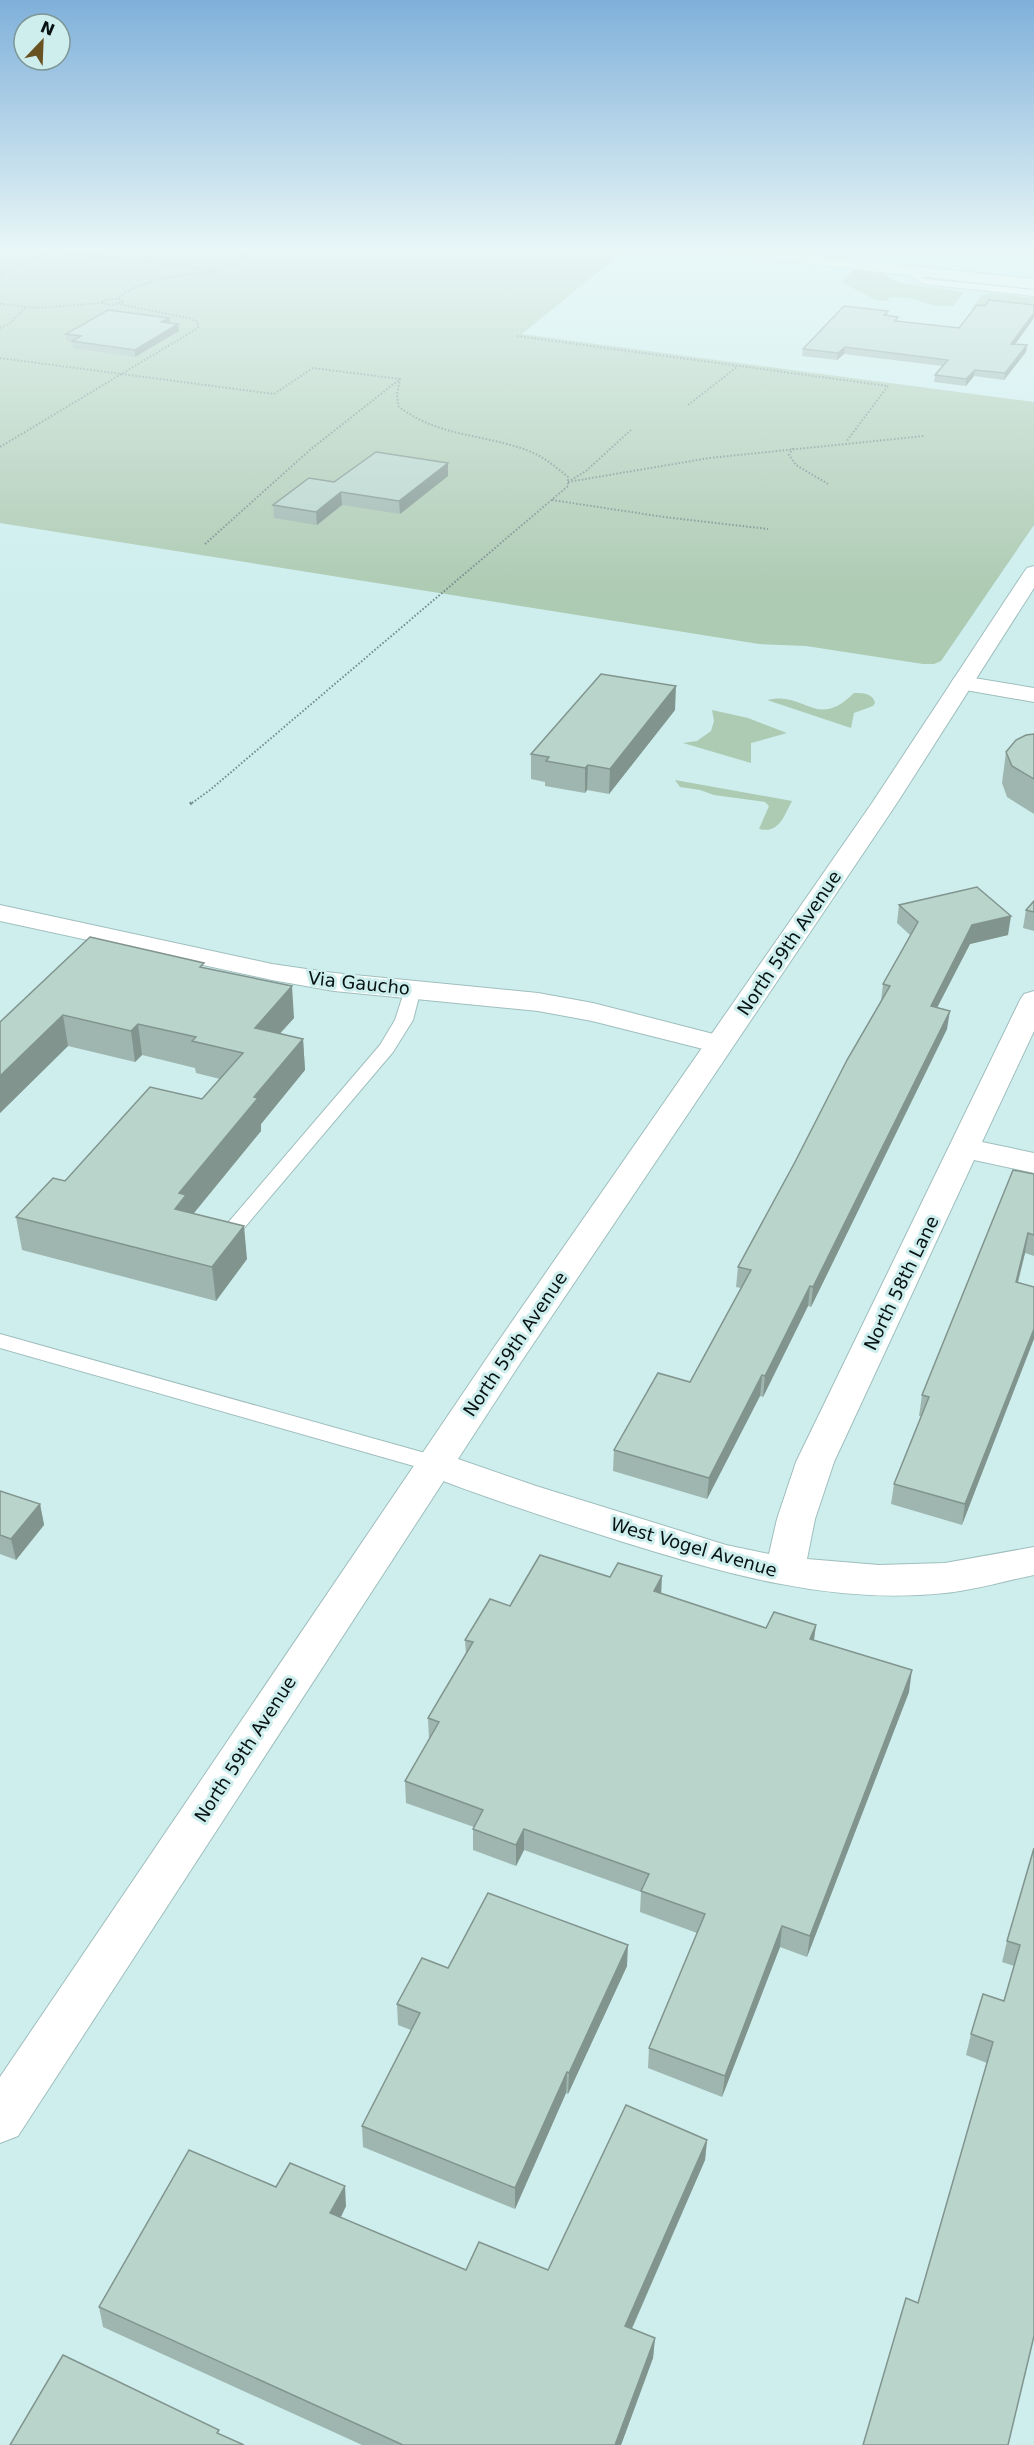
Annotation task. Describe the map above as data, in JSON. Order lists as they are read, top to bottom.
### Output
{
  "streets": {
    "street": [
      "North 59th Avenue",
      "Via Gaucho",
      "North 58th Lane",
      "West Vogel Avenue"
    ]
  },
  "crossings": [
    ["North 59th Avenue", "Via Gaucho"],
    ["North 59th Avenue", "West Vogel Avenue"],
    ["North 58th Lane", "West Vogel Avenue"]
  ],
  "north": "top right"
}
